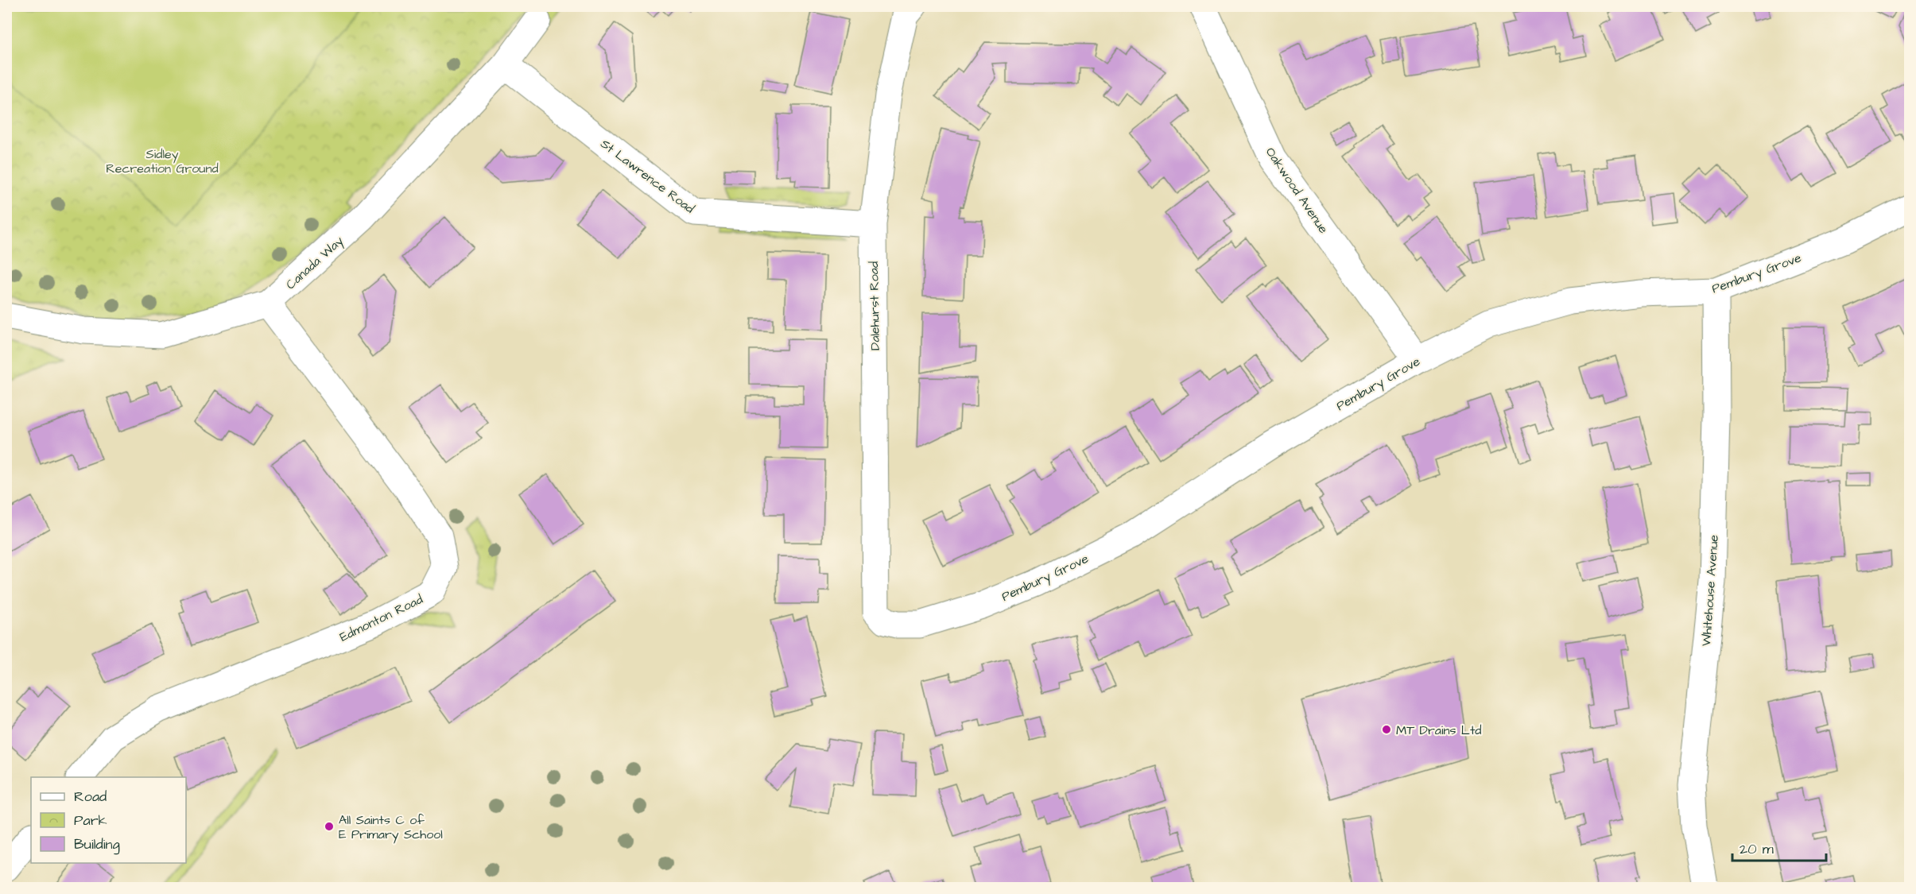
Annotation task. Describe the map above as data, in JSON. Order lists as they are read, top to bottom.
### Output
{
  "streets": {
    "street": [
      "St Lawrence Road",
      "Oakwood Avenue",
      "Canada Way",
      "Pembury Grove",
      "Dalehurst Road",
      "Whitehouse Avenue",
      "Edmonton Road"
    ]
  },
  "crossings": [
    ["St Lawrence Road", "Canada Way"],
    ["St Lawrence Road", "Dalehurst Road"],
    ["Oakwood Avenue", "Pembury Grove"],
    ["Canada Way", "Edmonton Road"],
    ["Pembury Grove", "Dalehurst Road"],
    ["Pembury Grove", "Whitehouse Avenue"]
  ],
  "parks": ["Sidley Recreation Ground"],
  "places": ["MT Drains Ltd", "All Saints C of E Primary School"],
  "legend": ["Road", "Park", "Building"],
  "scale_bar": "20 m"
}
